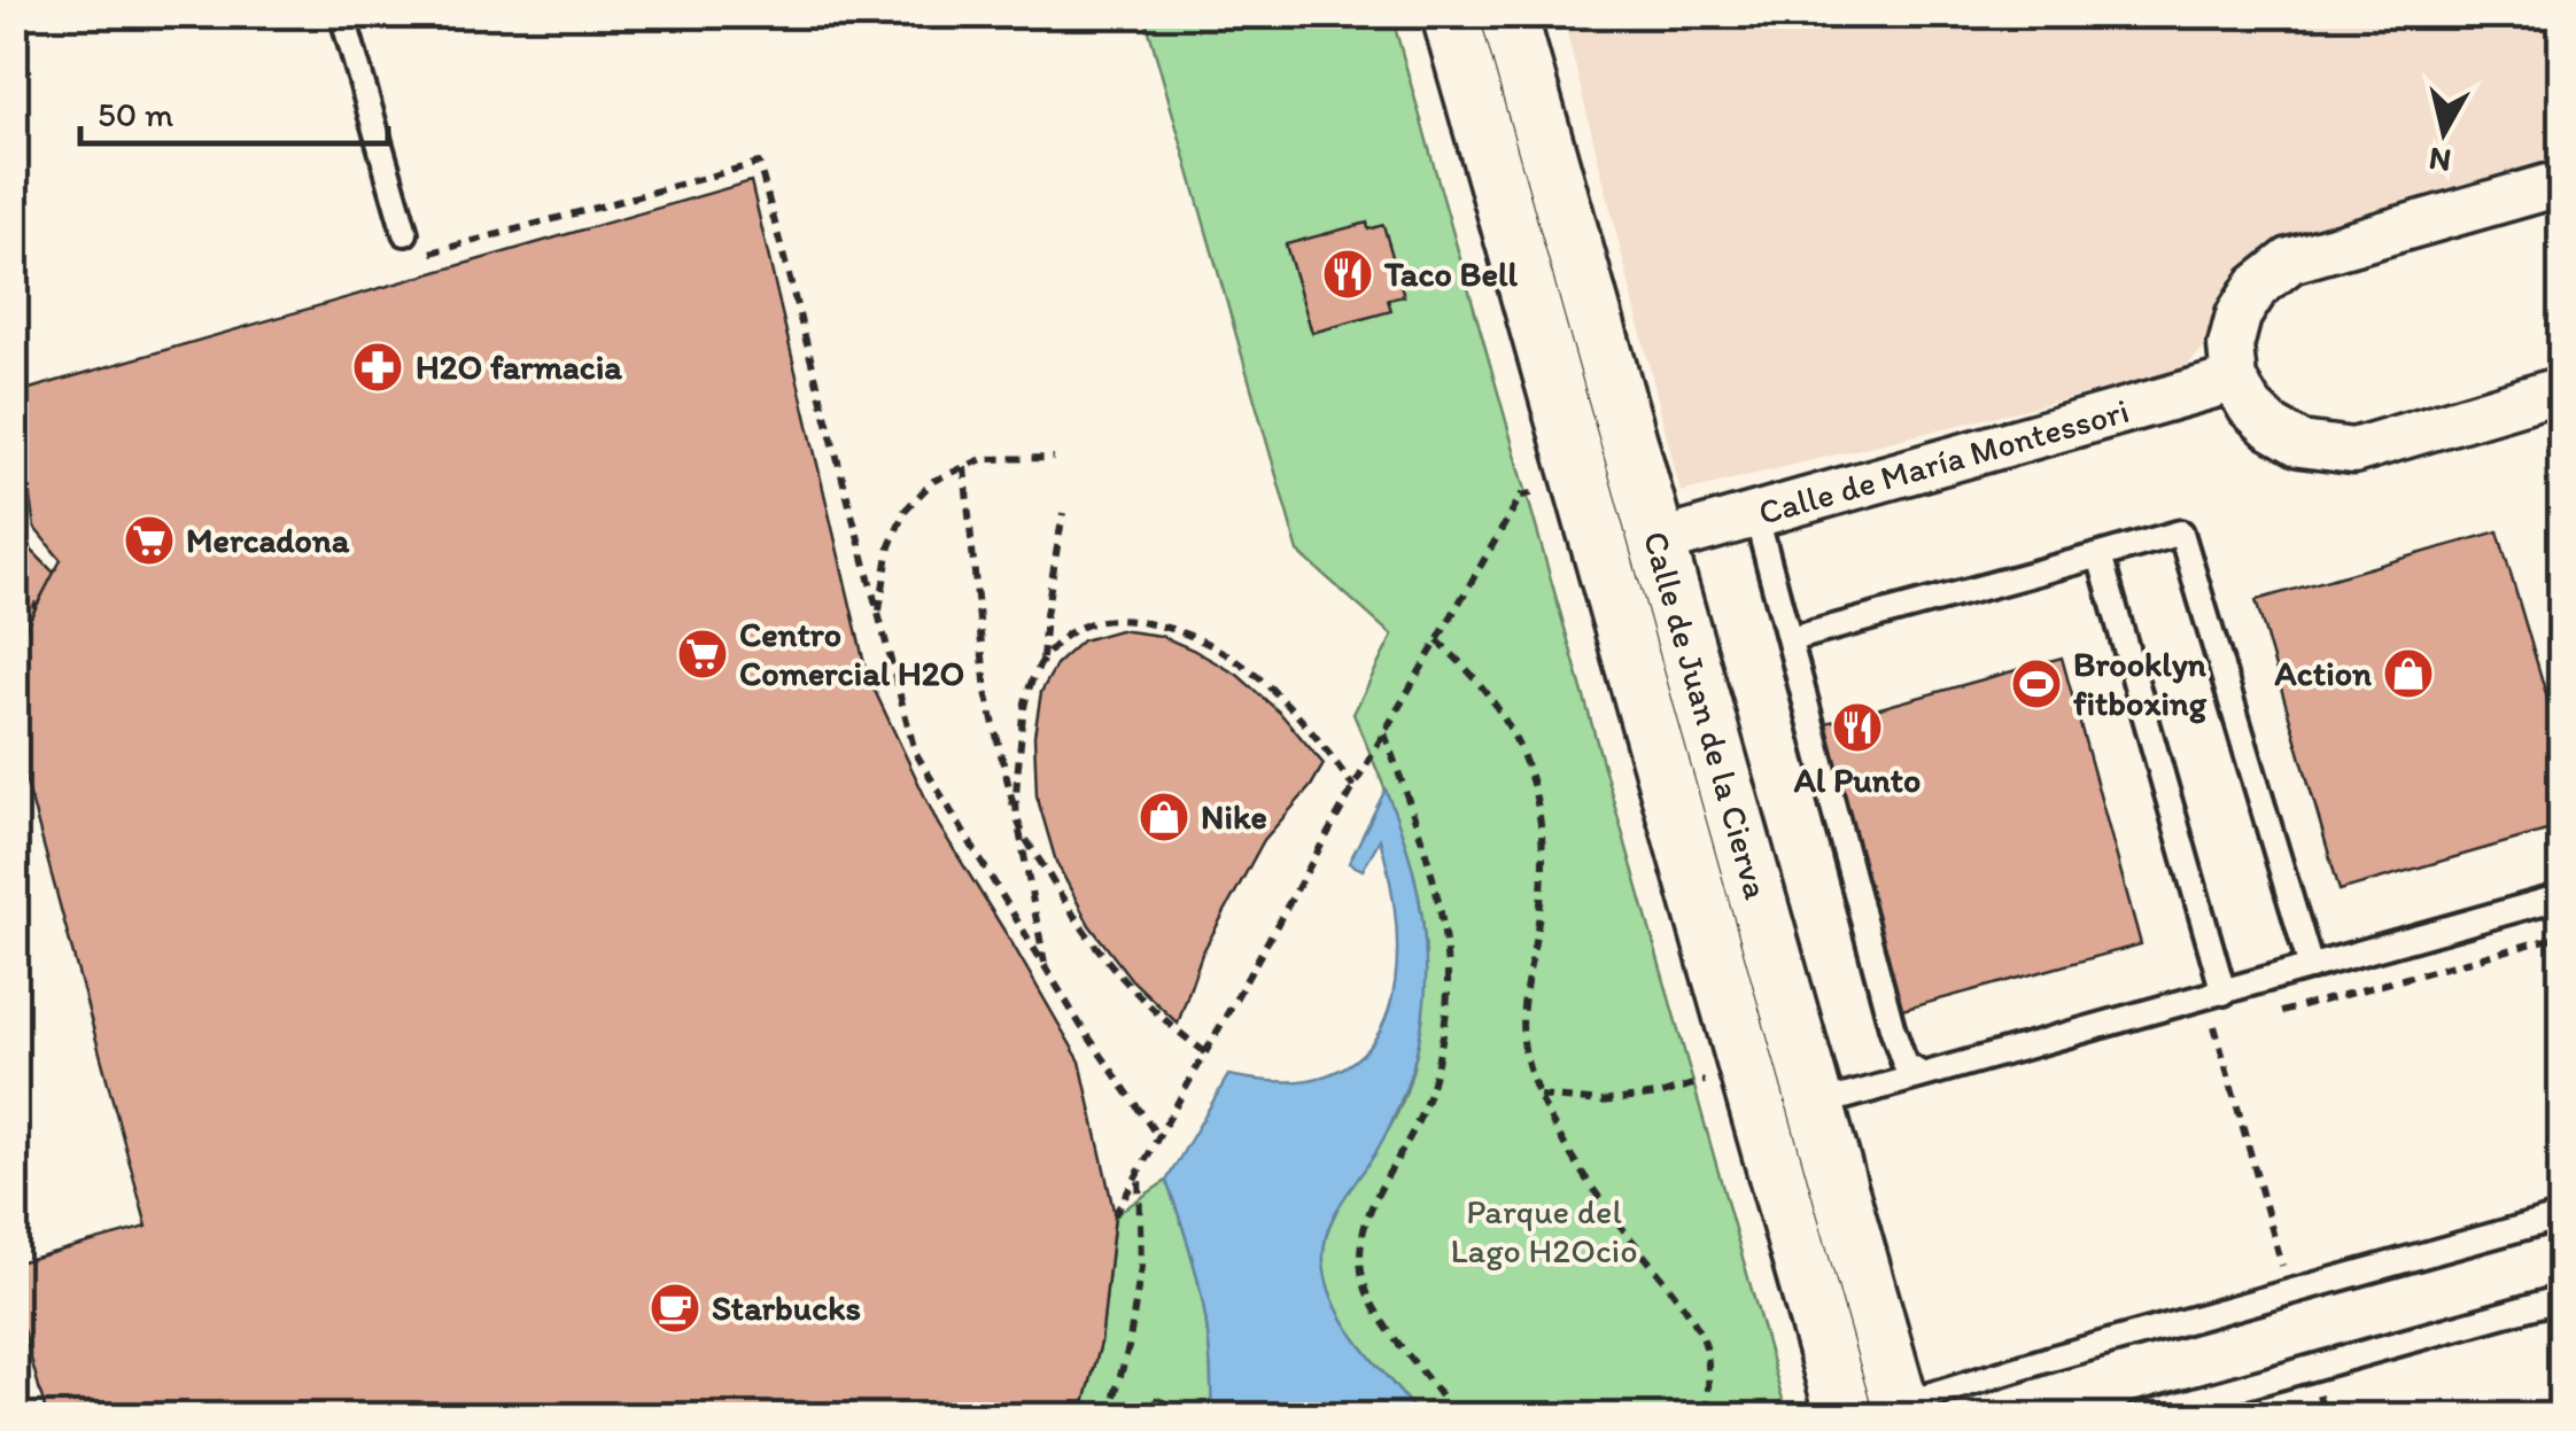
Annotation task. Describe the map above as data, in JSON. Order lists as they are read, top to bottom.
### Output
{
  "streets": {
    "street": ["Calle de María Montessori", "Calle de Juan de la Cierva"]
  },
  "crossings": [
    ["Calle de María Montessori", "Calle de Juan de la Cierva"]
  ],
  "parks": ["Parque del Lago H2Ocio"],
  "places": {
    "restaurant": ["Taco Bell", "Al Punto"],
    "pharmacy": ["H2O farmacia"],
    "supermarket": ["Mercadona", "Centro Comercial H2O"],
    "shop": ["Action", "Nike"],
    "sports": ["Brooklyn fitboxing"],
    "cafe": ["Starbucks"]
  },
  "scale_bar": "50 m",
  "north": "bottom"
}
